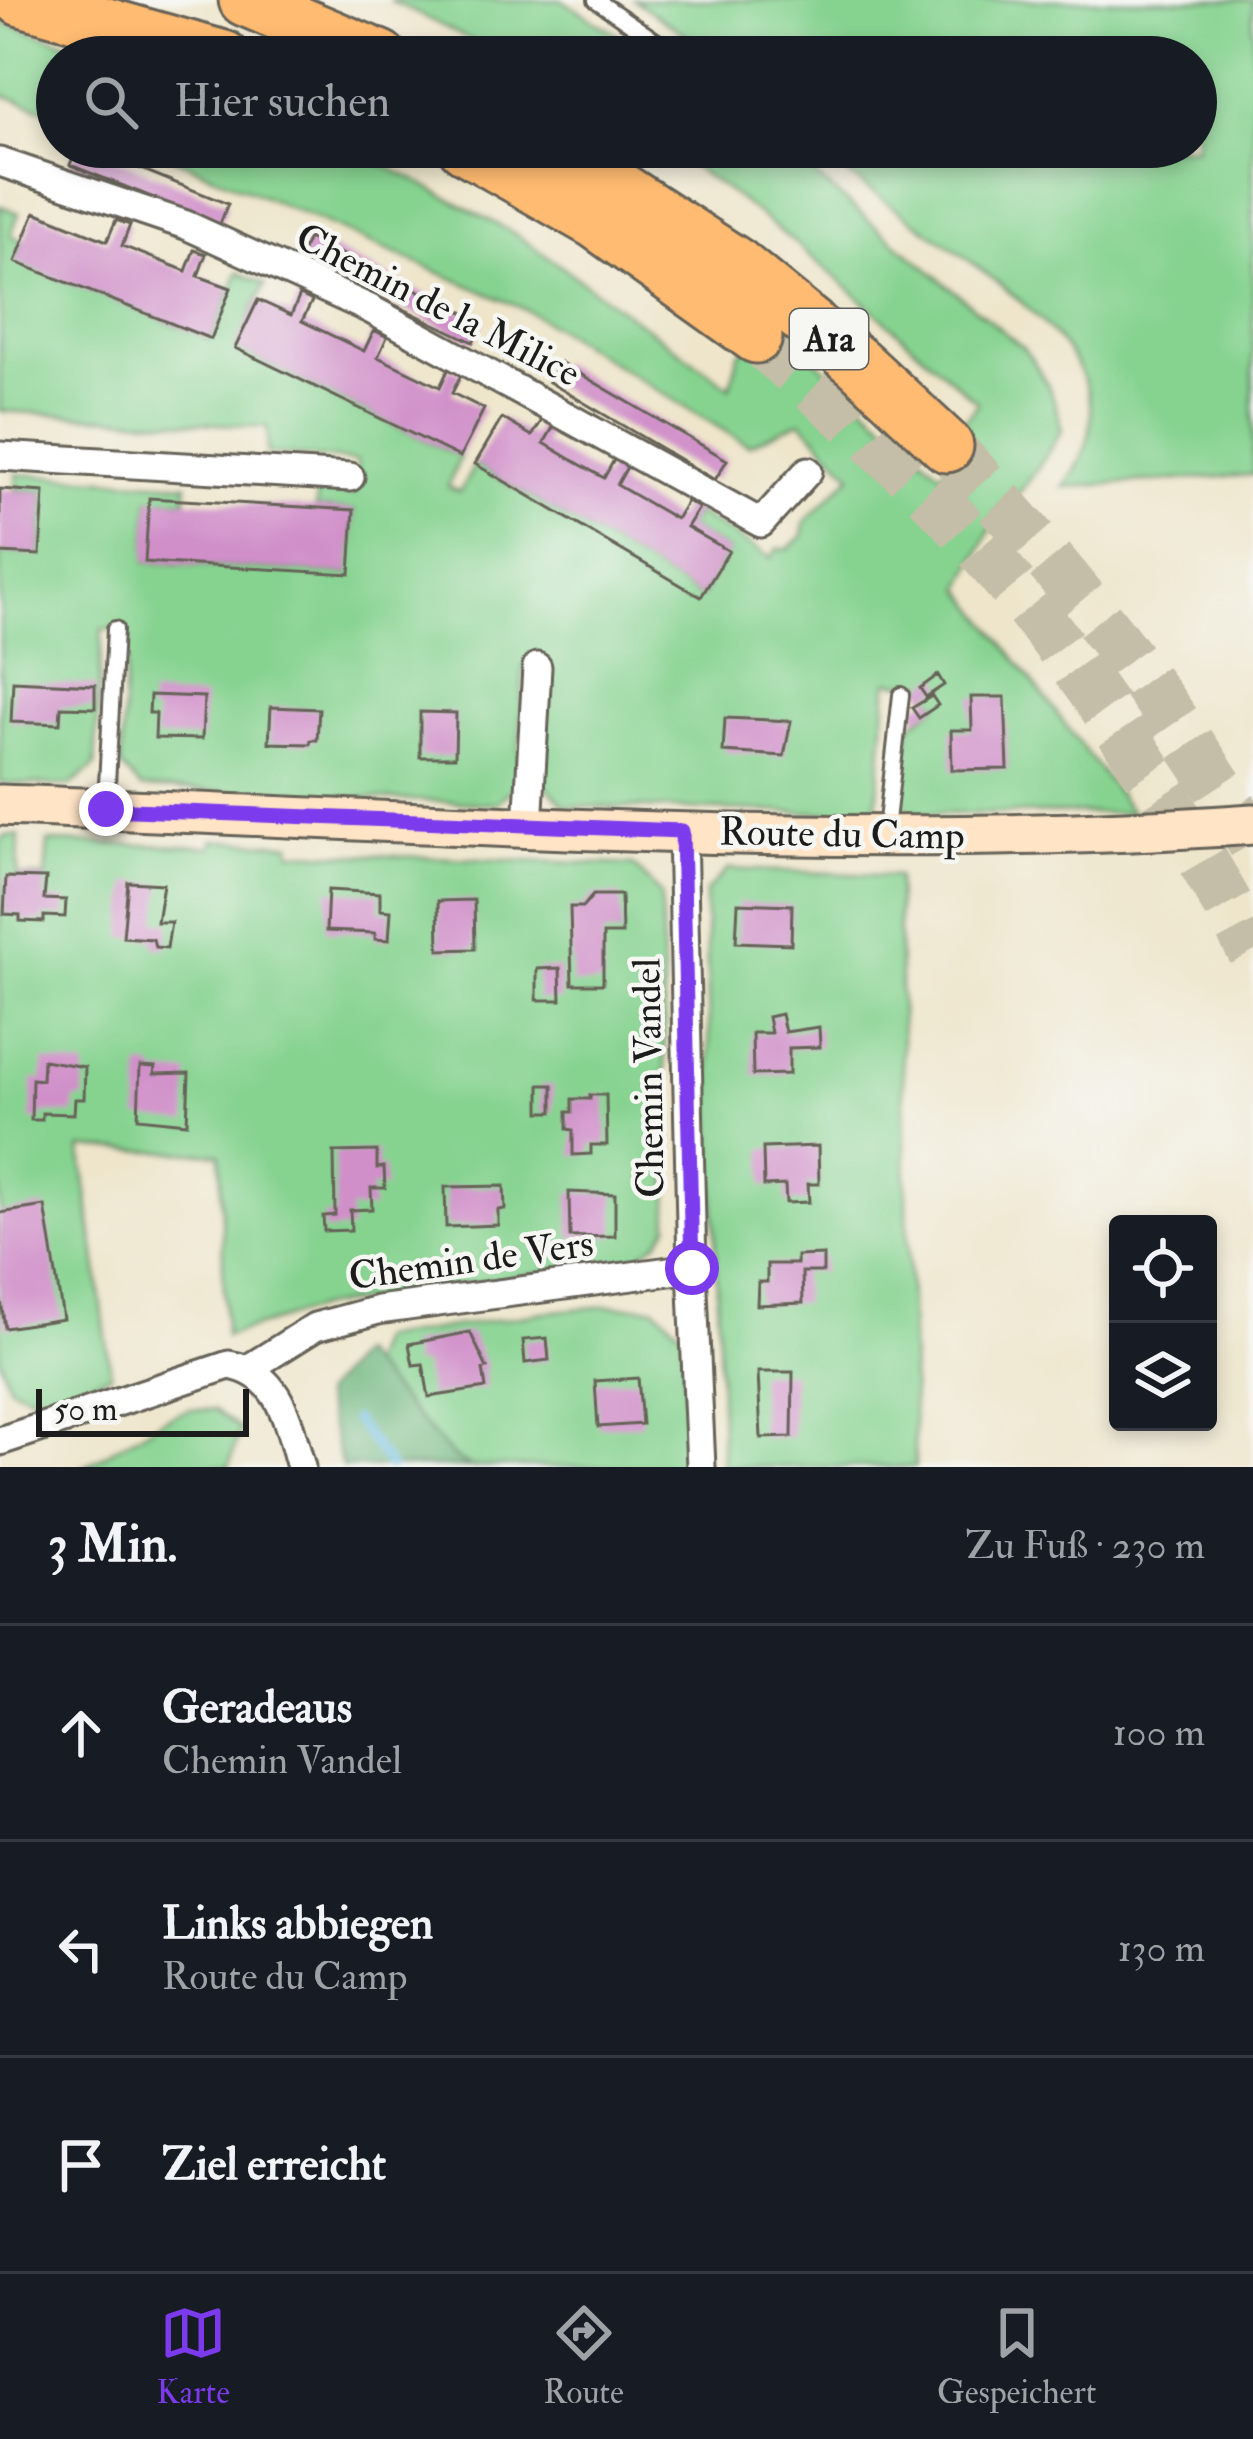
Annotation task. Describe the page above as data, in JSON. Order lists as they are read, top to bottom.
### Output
{
  "streets": {
    "highway": ["A1a"],
    "street": [
      "Chemin de la Milice",
      "Route du Camp",
      "Chemin Vandel",
      "Chemin de Vers"
    ]
  },
  "crossings": [
    ["Route du Camp", "Chemin Vandel"],
    ["Chemin Vandel", "Chemin de Vers"]
  ],
  "scale_bar": "50 m",
  "page": {
    "search": "Hier suchen",
    "scale": "50 m",
    "heading": ["3 Min.", "Zu Fuß · 230 m"],
    "list": [
      ["Geradeaus", "Chemin Vandel", "100 m"],
      ["Links abbiegen", "Route du Camp", "130 m"],
      "Ziel erreicht"
    ],
    "nav": ["Karte", "Route", "Gespeichert"]
  }
}
